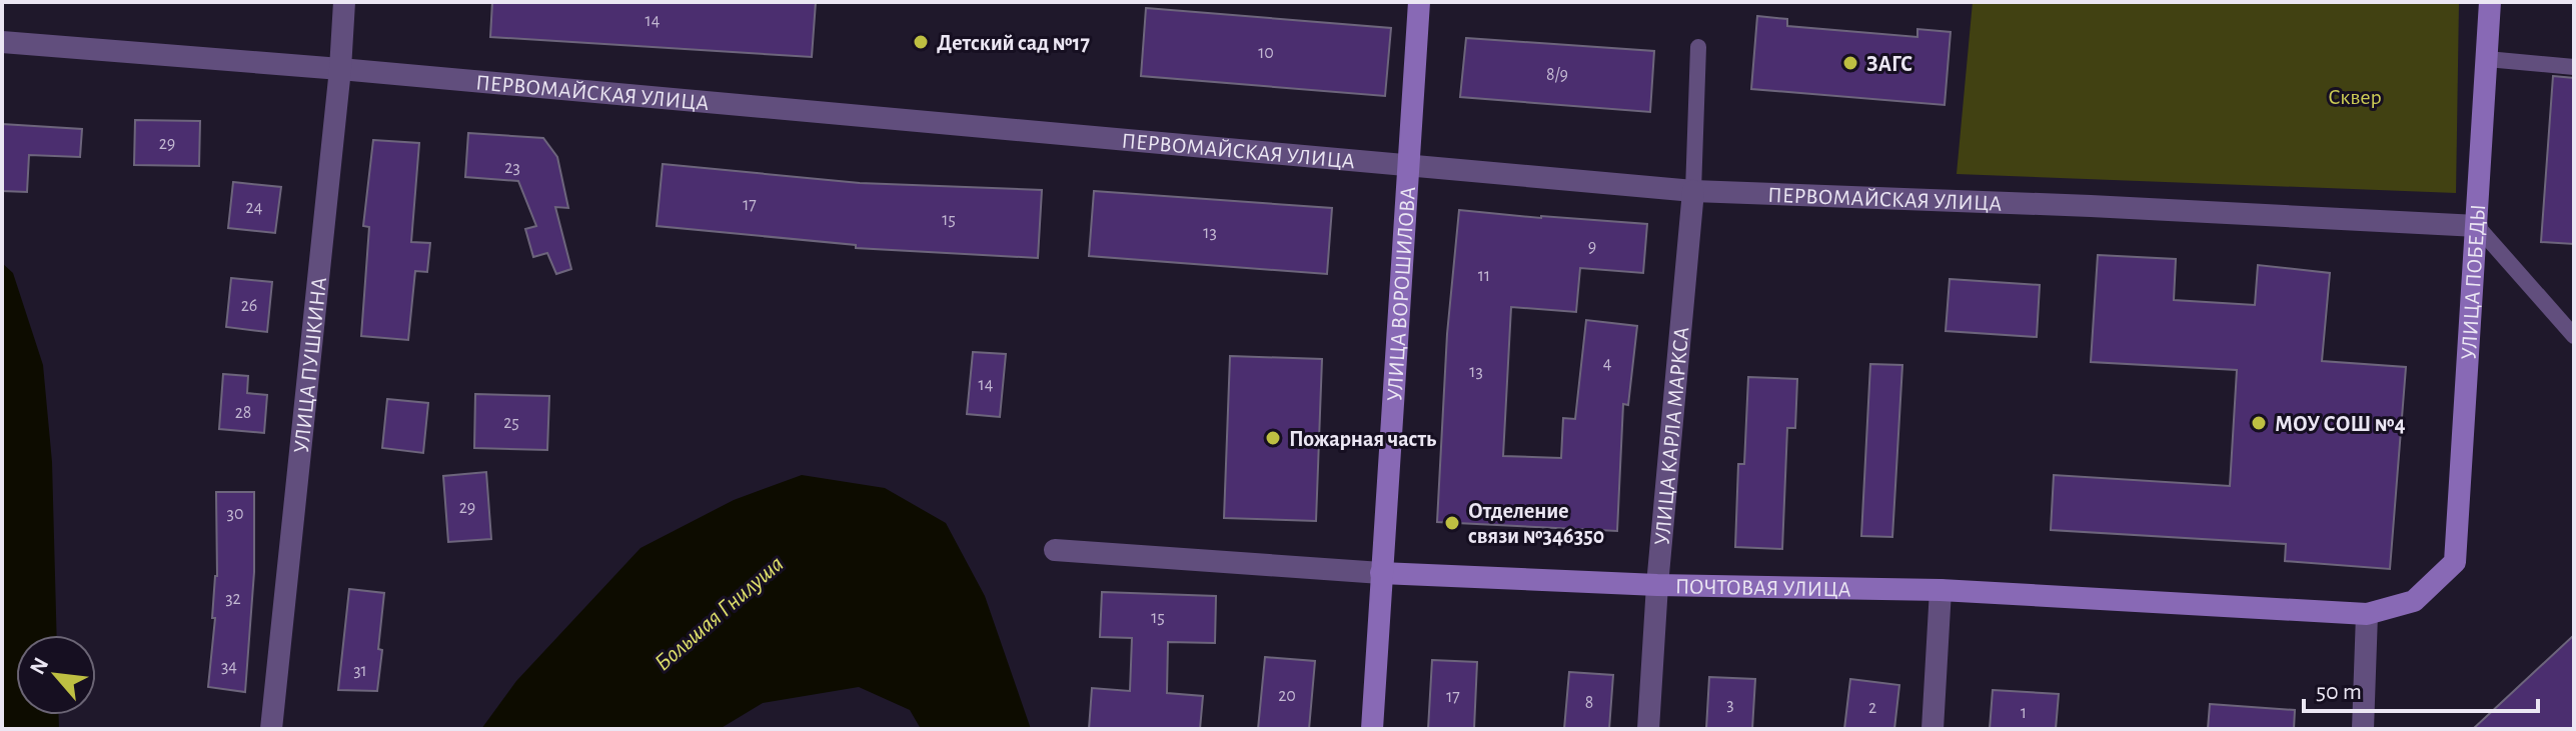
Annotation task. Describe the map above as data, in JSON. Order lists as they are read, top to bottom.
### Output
{
  "streets": {
    "main road": ["УЛИЦА ПОБЕДЫ", "УЛИЦА ВОРОШИЛОВА", "ПОЧТОВАЯ УЛИЦА"],
    "street": ["ПЕРВОМАЙСКАЯ УЛИЦА", "УЛИЦА ПУШКИНА", "УЛИЦА КАРЛА МАРКСА"]
  },
  "crossings": [
    ["ПЕРВОМАЙСКАЯ УЛИЦА", "УЛИЦА ПОБЕДЫ"],
    ["ПЕРВОМАЙСКАЯ УЛИЦА", "УЛИЦА ВОРОШИЛОВА"],
    ["ПЕРВОМАЙСКАЯ УЛИЦА", "УЛИЦА ПУШКИНА"],
    ["ПЕРВОМАЙСКАЯ УЛИЦА", "УЛИЦА КАРЛА МАРКСА"],
    ["УЛИЦА ПОБЕДЫ", "ПОЧТОВАЯ УЛИЦА"],
    ["УЛИЦА ВОРОШИЛОВА", "ПОЧТОВАЯ УЛИЦА"],
    ["УЛИЦА КАРЛА МАРКСА", "ПОЧТОВАЯ УЛИЦА"]
  ],
  "water": ["Большая Гнилуша"],
  "parks": ["Сквер"],
  "places": [
    "Детский сад №17",
    "ЗАГС",
    "МОУ СОШ №4",
    "Пожарная часть",
    "Отделение связи №346350"
  ],
  "house_numbers": [
    "14",
    "10",
    "8/9",
    "29",
    "23",
    "17",
    "24",
    "15",
    "13",
    "9",
    "11",
    "26",
    "4",
    "13",
    "14",
    "28",
    "25",
    "29",
    "30",
    "32",
    "15",
    "34",
    "31",
    "20",
    "17",
    "8",
    "3",
    "2",
    "1"
  ],
  "scale_bar": "50 m",
  "north": "top left"
}
